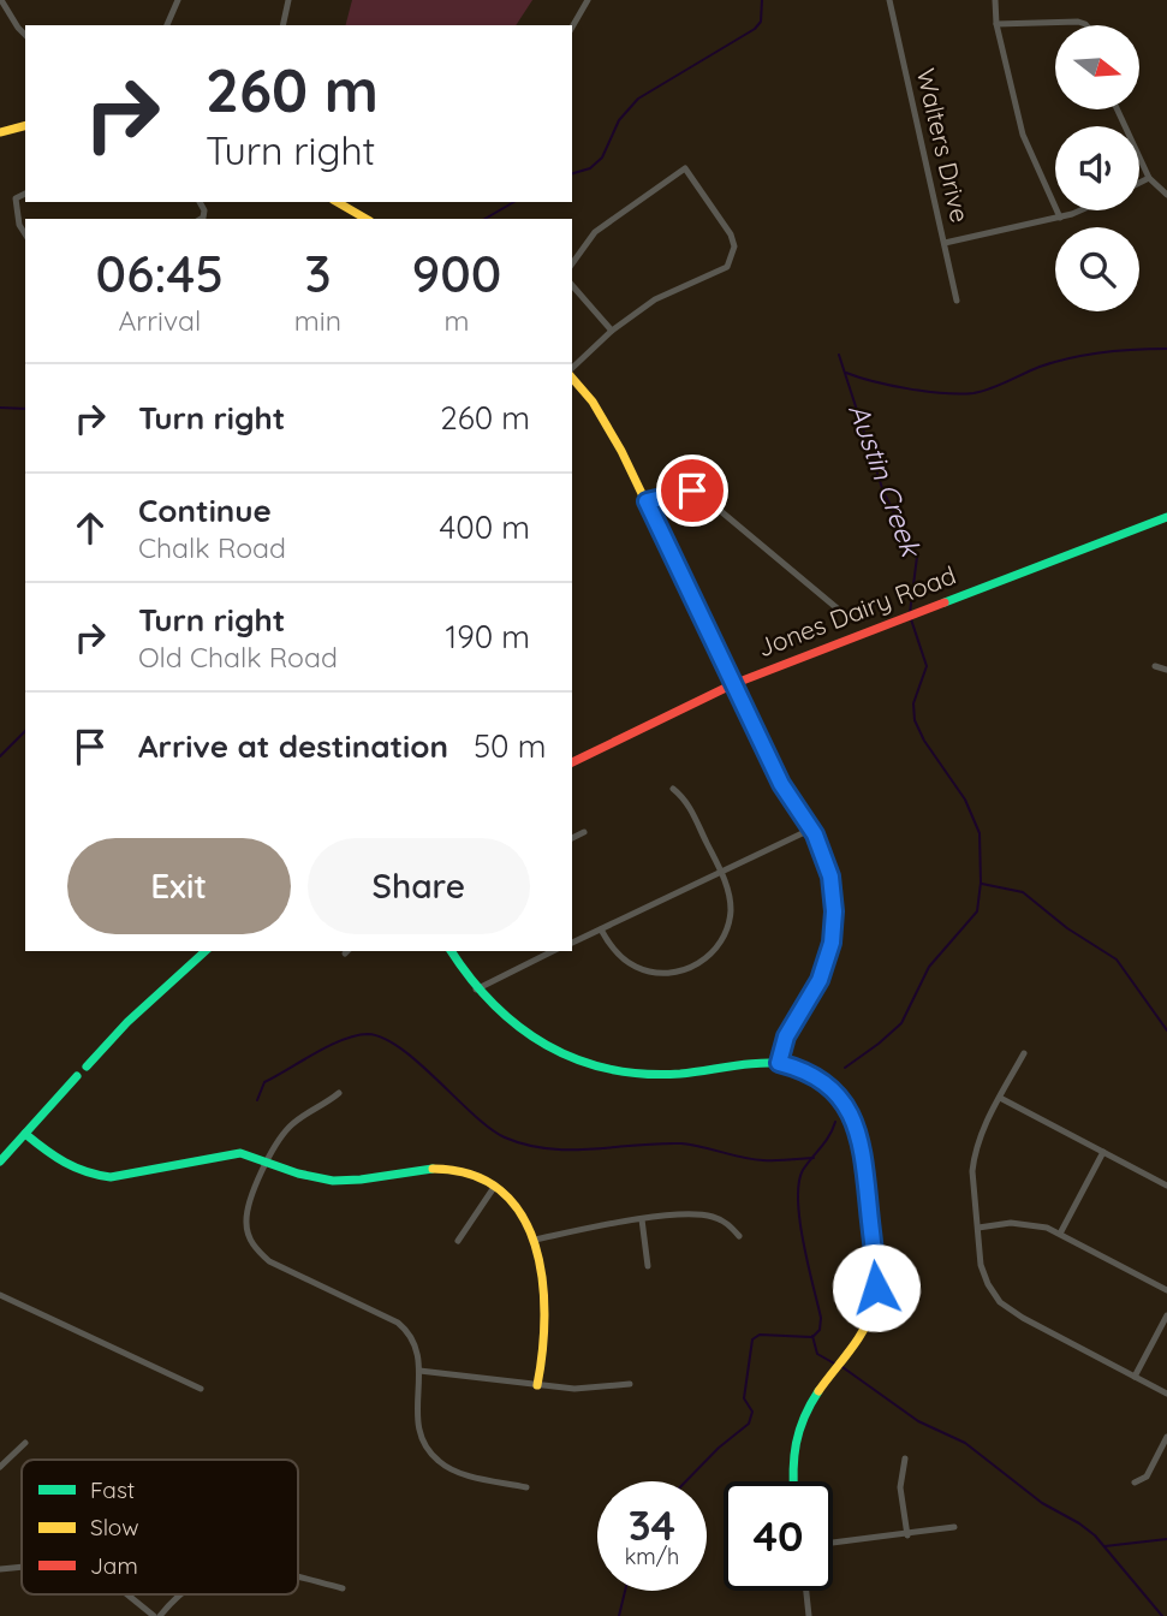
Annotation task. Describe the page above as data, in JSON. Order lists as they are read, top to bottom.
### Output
{
  "streets": {
    "street": ["Walters Drive", "Jones Dairy Road"]
  },
  "water": ["Austin Creek"],
  "legend": ["Fast", "Slow", "Jam"],
  "north": "right",
  "page": {
    "turn": ["260 m", "Turn right"],
    "eta": [
      "06:45",
      "Arrival",
      "3",
      "min",
      "900",
      "m"
    ],
    "list": [
      {
        "name": "Turn right",
        "value": "260 m"
      },
      {
        "name": "Continue",
        "note": "Chalk Road",
        "value": "400 m"
      },
      {
        "name": "Turn right",
        "note": "Old Chalk Road",
        "value": "190 m"
      },
      {
        "name": "Arrive at destination",
        "value": "50 m"
      }
    ],
    "buttons": ["Exit", "Share"],
    "speed": "34 km/h",
    "limit": "40"
  }
}
